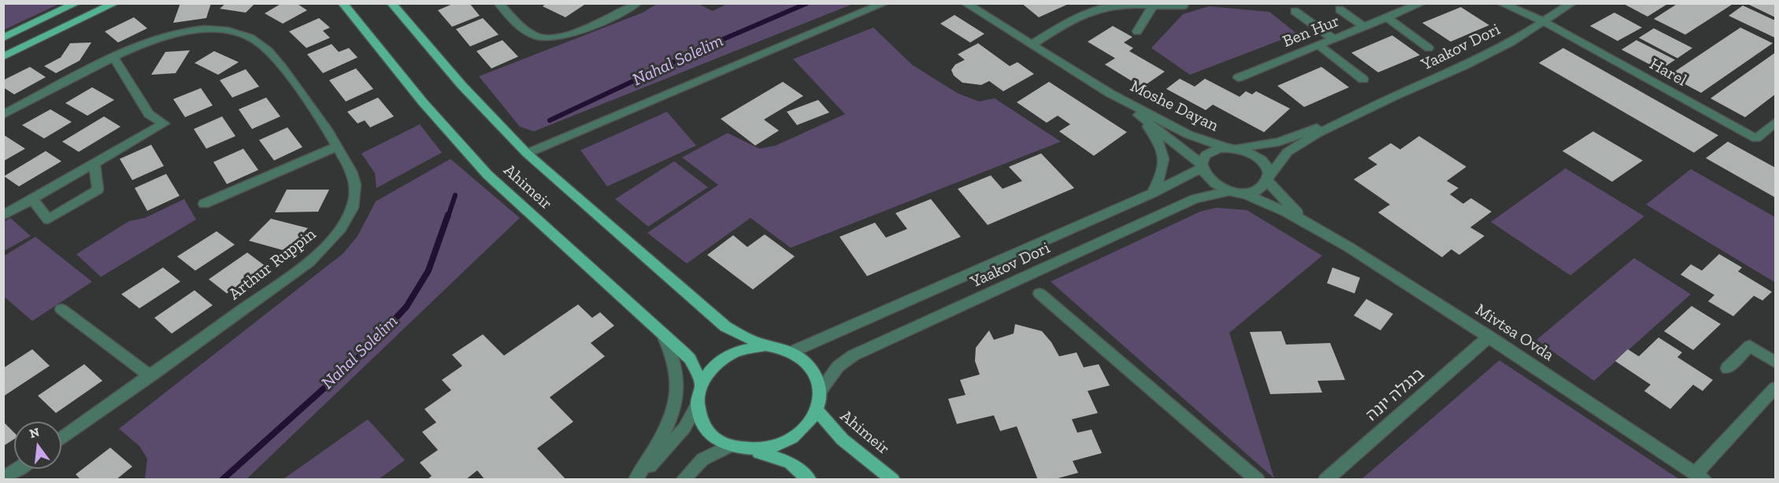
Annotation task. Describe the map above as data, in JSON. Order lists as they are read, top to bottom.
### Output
{
  "streets": {
    "main road": ["Ahimeir"],
    "street": [
      "Ben Hur",
      "Yaakov Dori",
      "Harel",
      "Moshe Dayan",
      "Arthur Ruppin",
      "Mivtsa Ovda",
      "בנגלה יונה"
    ]
  },
  "crossings": [
    ["Yaakov Dori", "Harel"],
    ["Yaakov Dori", "Moshe Dayan"],
    ["Yaakov Dori", "Ahimeir"],
    ["Yaakov Dori", "Mivtsa Ovda"],
    ["Moshe Dayan", "Mivtsa Ovda"],
    ["Mivtsa Ovda", "בנגלה יונה"]
  ],
  "water": ["Nahal Solelim"],
  "north": "top"
}
